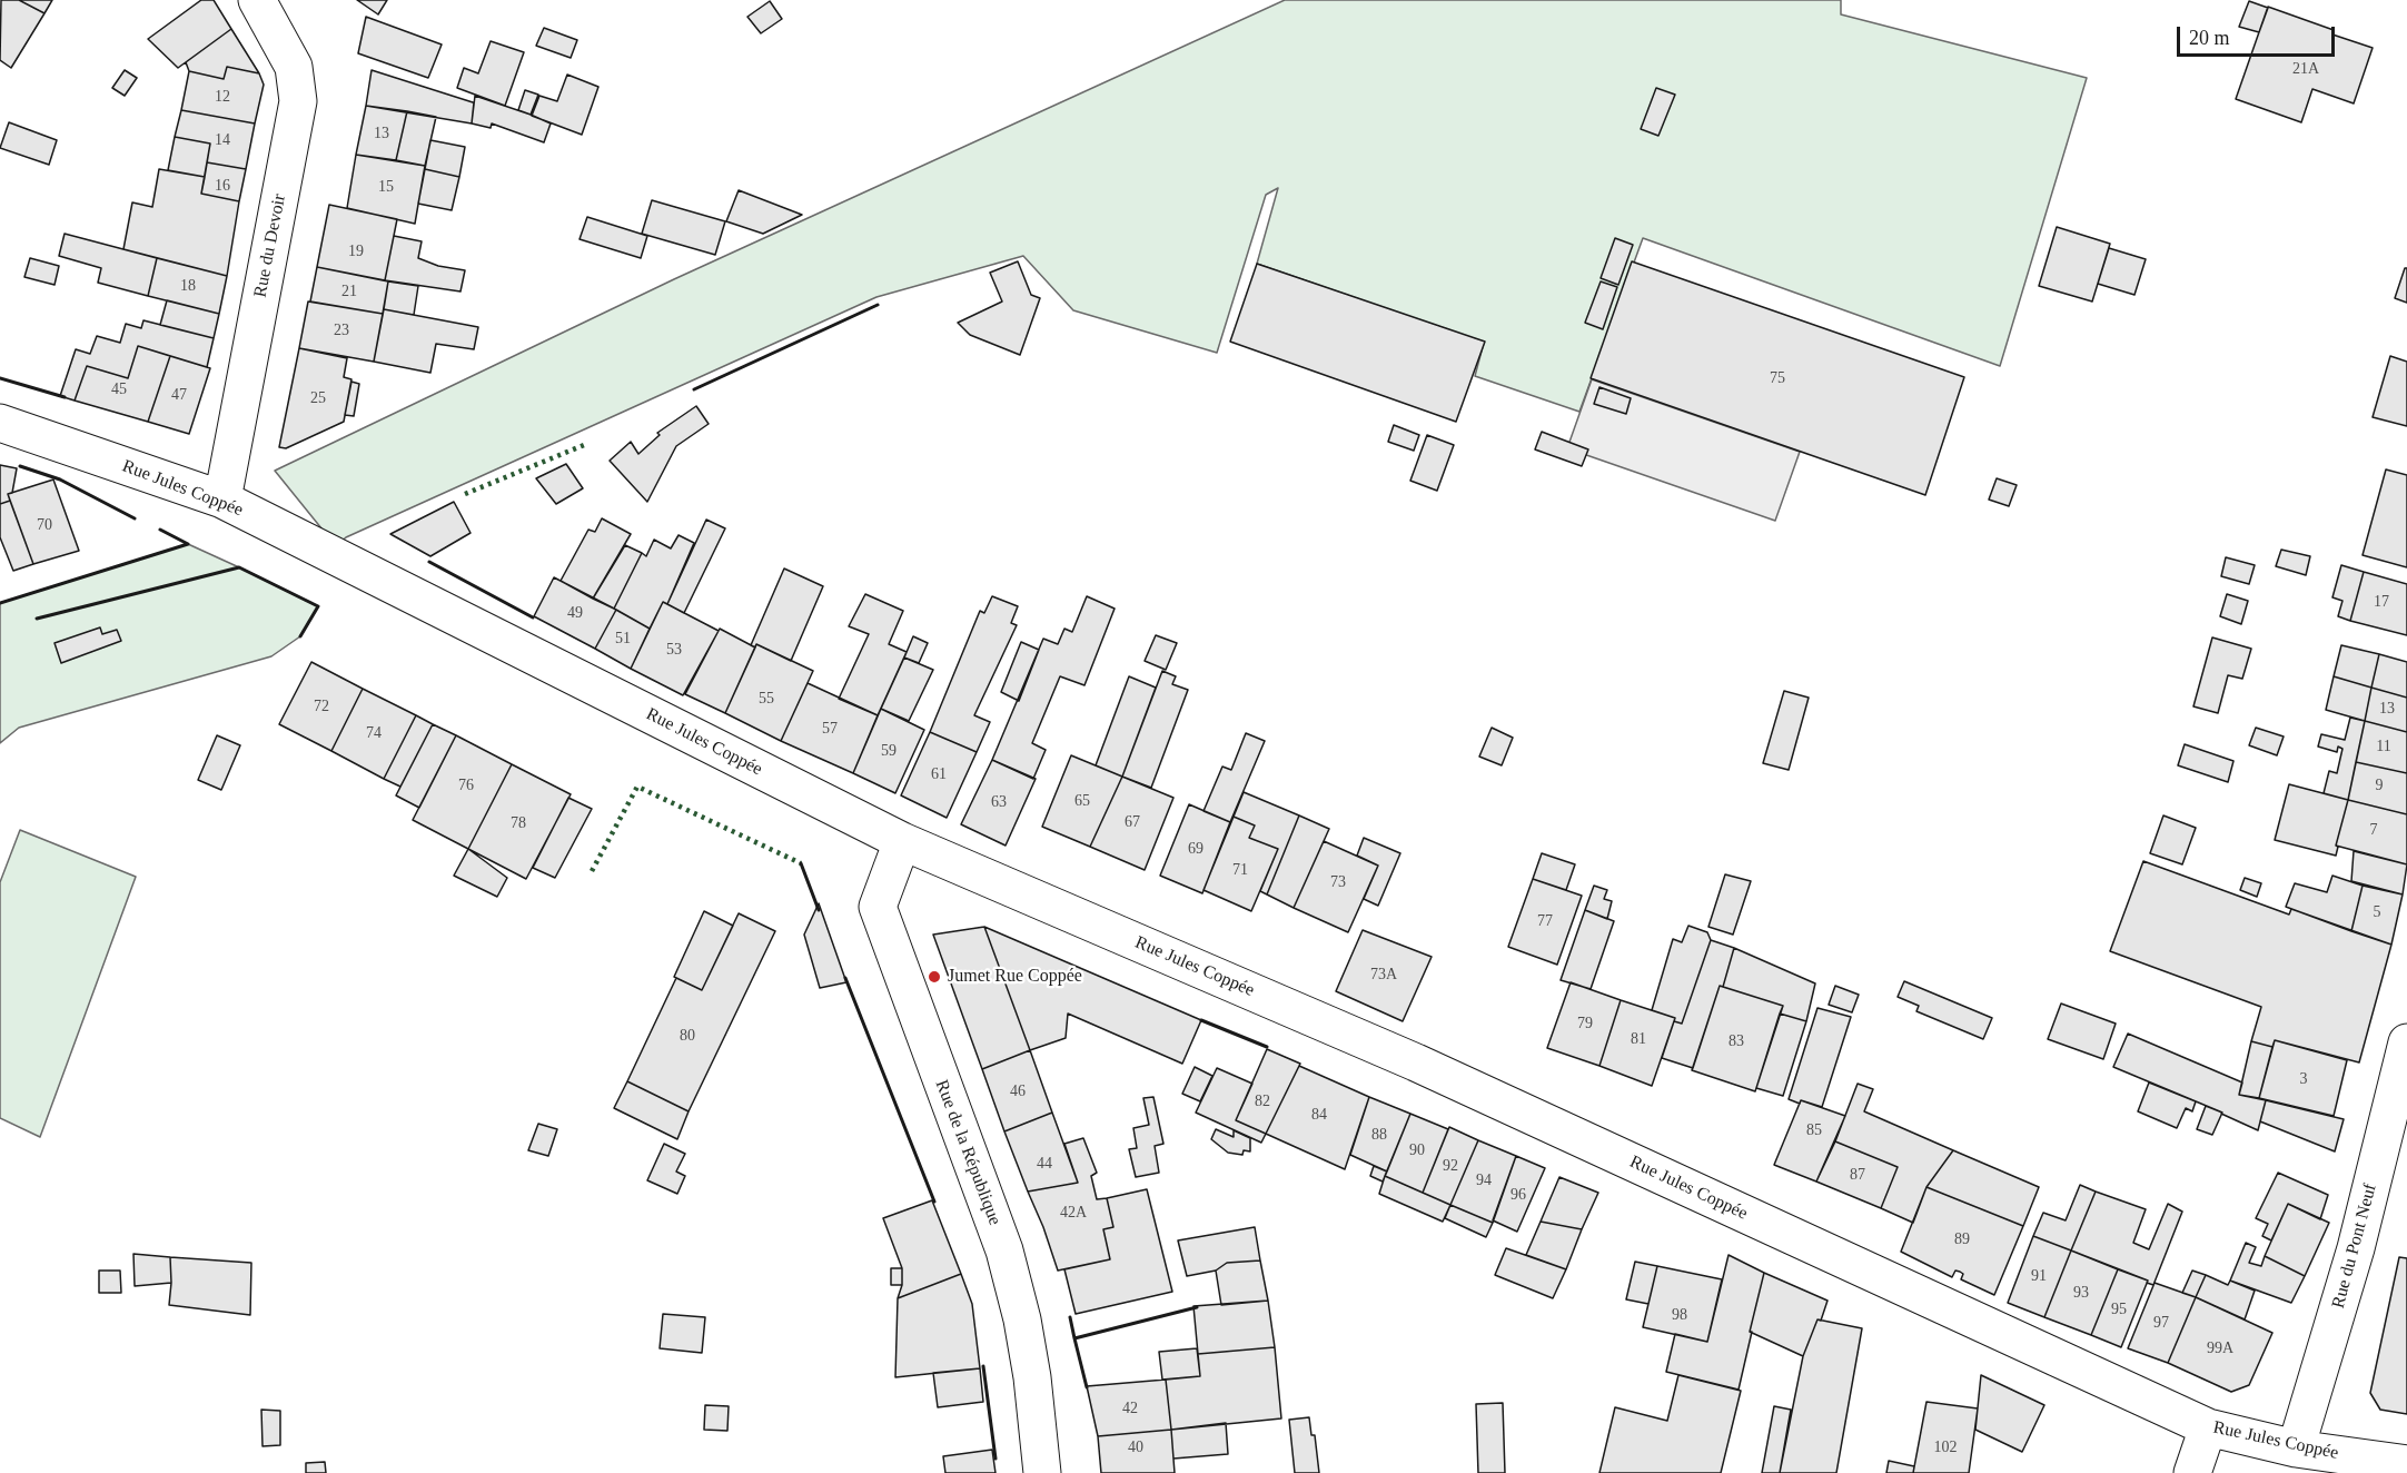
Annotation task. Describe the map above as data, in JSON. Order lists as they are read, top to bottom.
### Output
{
  "streets": {
    "street": [
      "Rue du Devoir",
      "Rue Jules Coppée",
      "Rue de la République",
      "Rue du Pont Neuf"
    ]
  },
  "crossings": [
    ["Rue du Devoir", "Rue Jules Coppée"],
    ["Rue Jules Coppée", "Rue de la République"],
    ["Rue Jules Coppée", "Rue du Pont Neuf"]
  ],
  "places": ["Jumet Rue Coppée"],
  "house_numbers": [
    "21A",
    "12",
    "13",
    "14",
    "16",
    "15",
    "19",
    "18",
    "21",
    "23",
    "75",
    "45",
    "47",
    "25",
    "70",
    "17",
    "49",
    "51",
    "53",
    "55",
    "72",
    "13",
    "57",
    "74",
    "11",
    "59",
    "61",
    "76",
    "9",
    "65",
    "63",
    "67",
    "78",
    "7",
    "69",
    "71",
    "73",
    "5",
    "77",
    "73A",
    "79",
    "80",
    "81",
    "83",
    "3",
    "46",
    "82",
    "84",
    "85",
    "88",
    "90",
    "44",
    "92",
    "87",
    "94",
    "96",
    "42A",
    "89",
    "91",
    "93",
    "95",
    "98",
    "97",
    "99A",
    "42",
    "40",
    "102"
  ],
  "scale_bar": "20 m"
}
